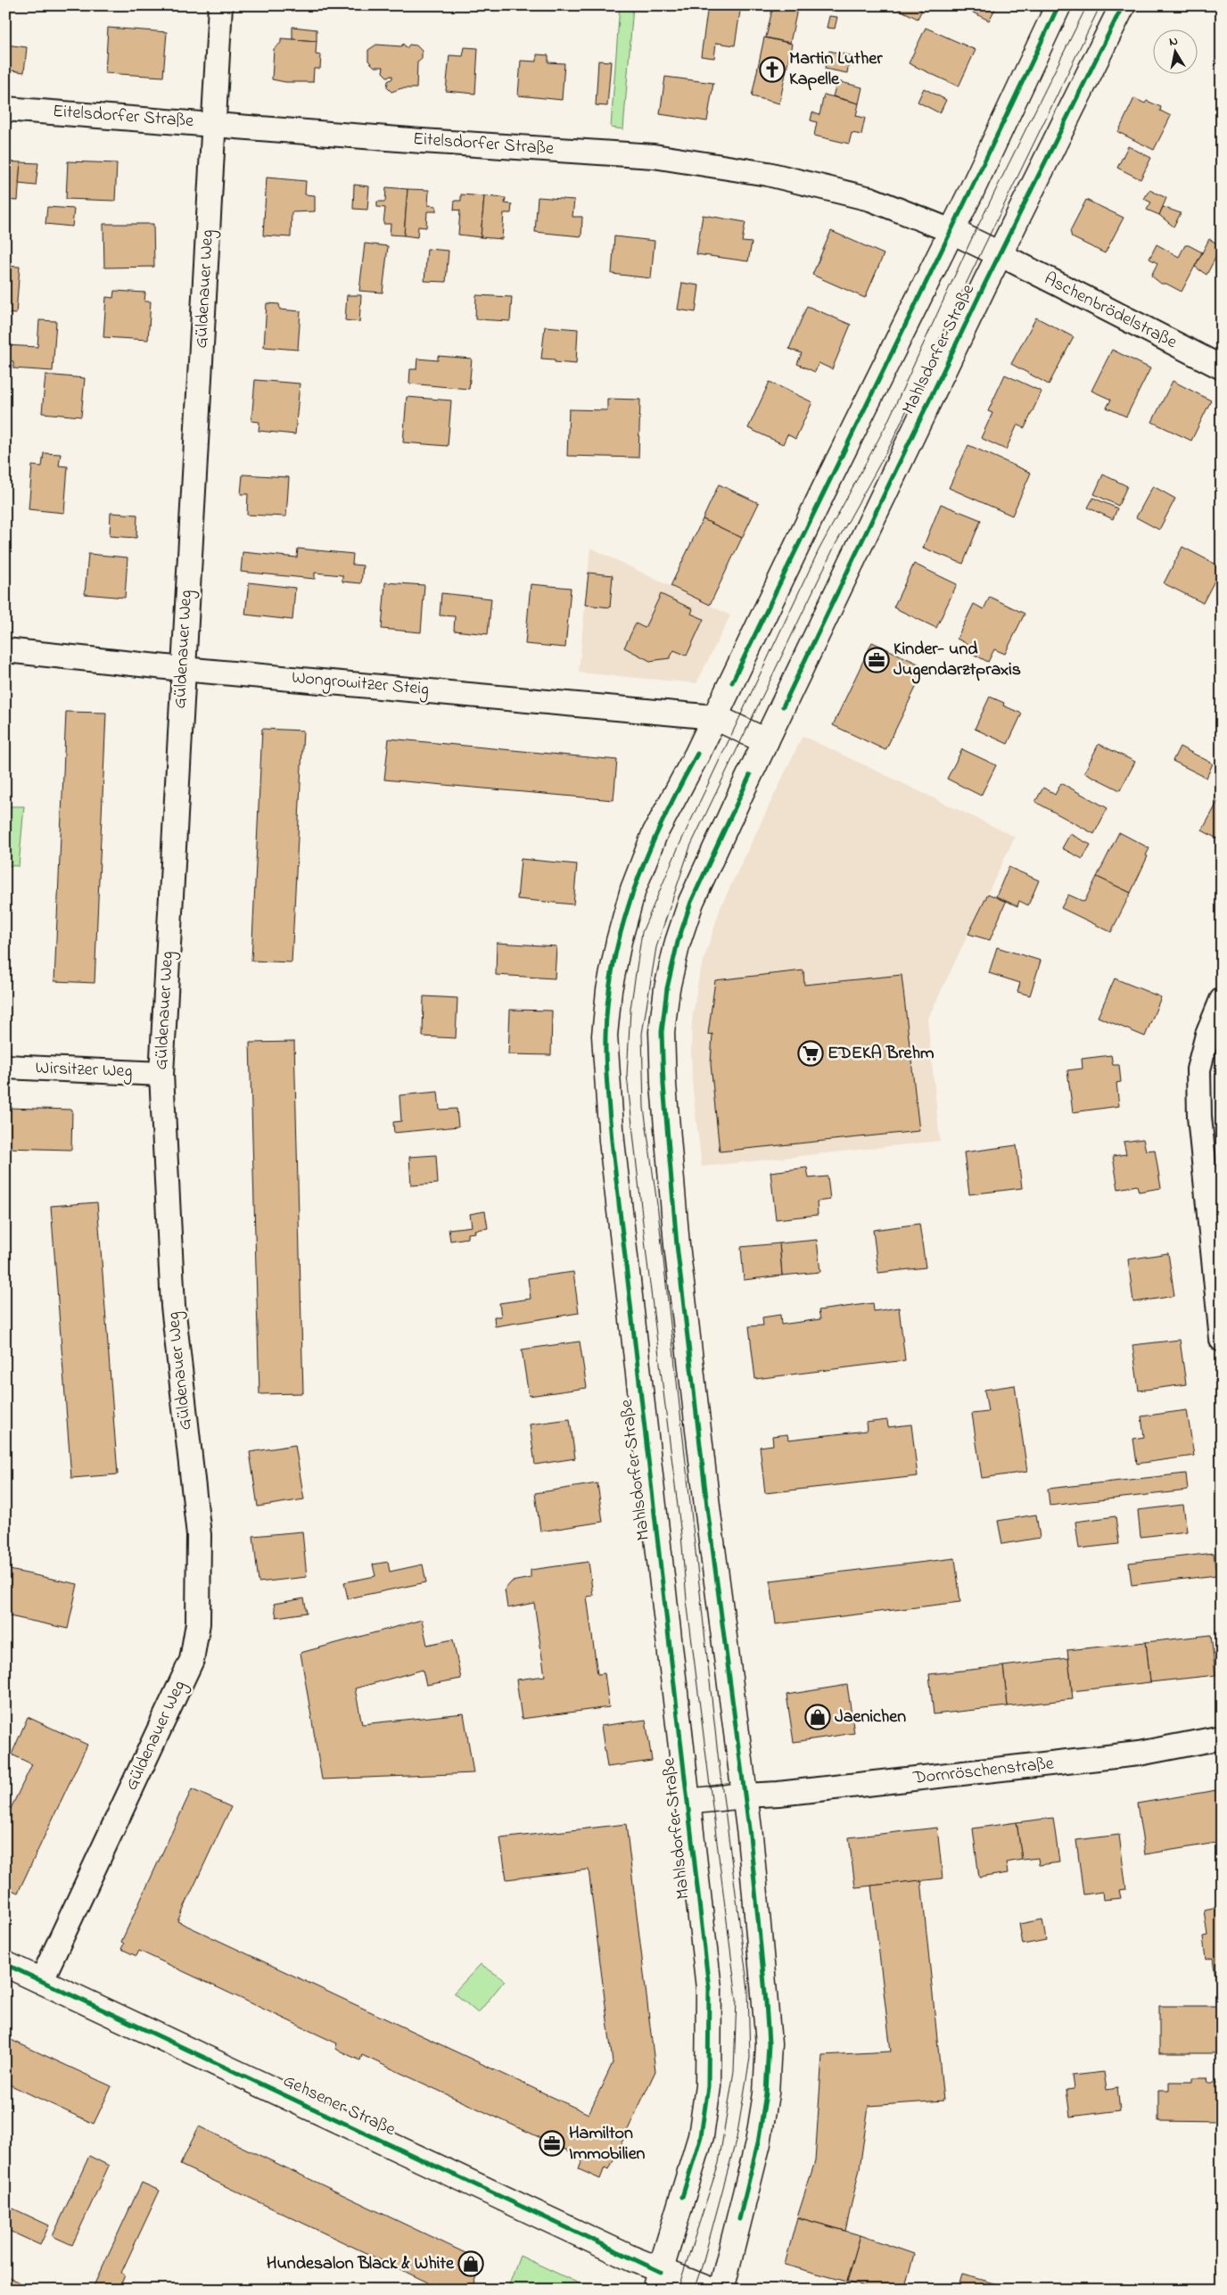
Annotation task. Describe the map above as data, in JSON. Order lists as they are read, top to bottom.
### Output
{
  "streets": {
    "main road": ["Mahlsdorfer Straße", "Gehsener Straße"],
    "street": [
      "Eitelsdorfer Straße",
      "Güldenauer Weg",
      "Aschenbrödelstraße",
      "Wongrowitzer Steig",
      "Wirsitzer Weg",
      "Dornröschenstraße"
    ]
  },
  "crossings": [
    ["Eitelsdorfer Straße", "Güldenauer Weg"],
    ["Eitelsdorfer Straße", "Mahlsdorfer Straße"],
    ["Güldenauer Weg", "Wongrowitzer Steig"],
    ["Güldenauer Weg", "Wirsitzer Weg"],
    ["Güldenauer Weg", "Gehsener Straße"],
    ["Aschenbrödelstraße", "Mahlsdorfer Straße"],
    ["Mahlsdorfer Straße", "Wongrowitzer Steig"],
    ["Mahlsdorfer Straße", "Dornröschenstraße"],
    ["Mahlsdorfer Straße", "Gehsener Straße"]
  ],
  "places": {
    "church": ["Martin Luther Kapelle"],
    "office": ["Kinder- und Jugendarztpraxis", "Hamilton Immobilien"],
    "supermarket": ["EDEKA Brehm"],
    "shop": ["Jaenichen", "Hundesalon Black & White"]
  },
  "north": "top"
}
